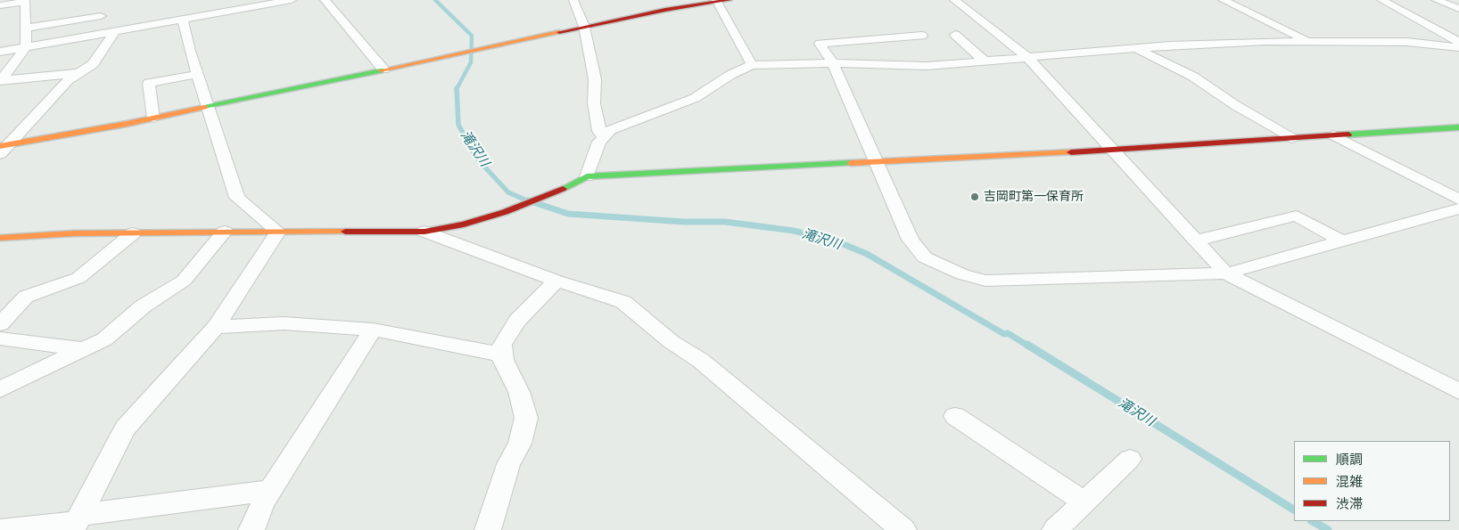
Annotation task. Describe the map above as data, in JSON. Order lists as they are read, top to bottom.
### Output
{
  "water": ["滝沢川"],
  "places": ["吉岡町第一保育所"],
  "legend": ["順調", "混雑", "渋滞"]
}
